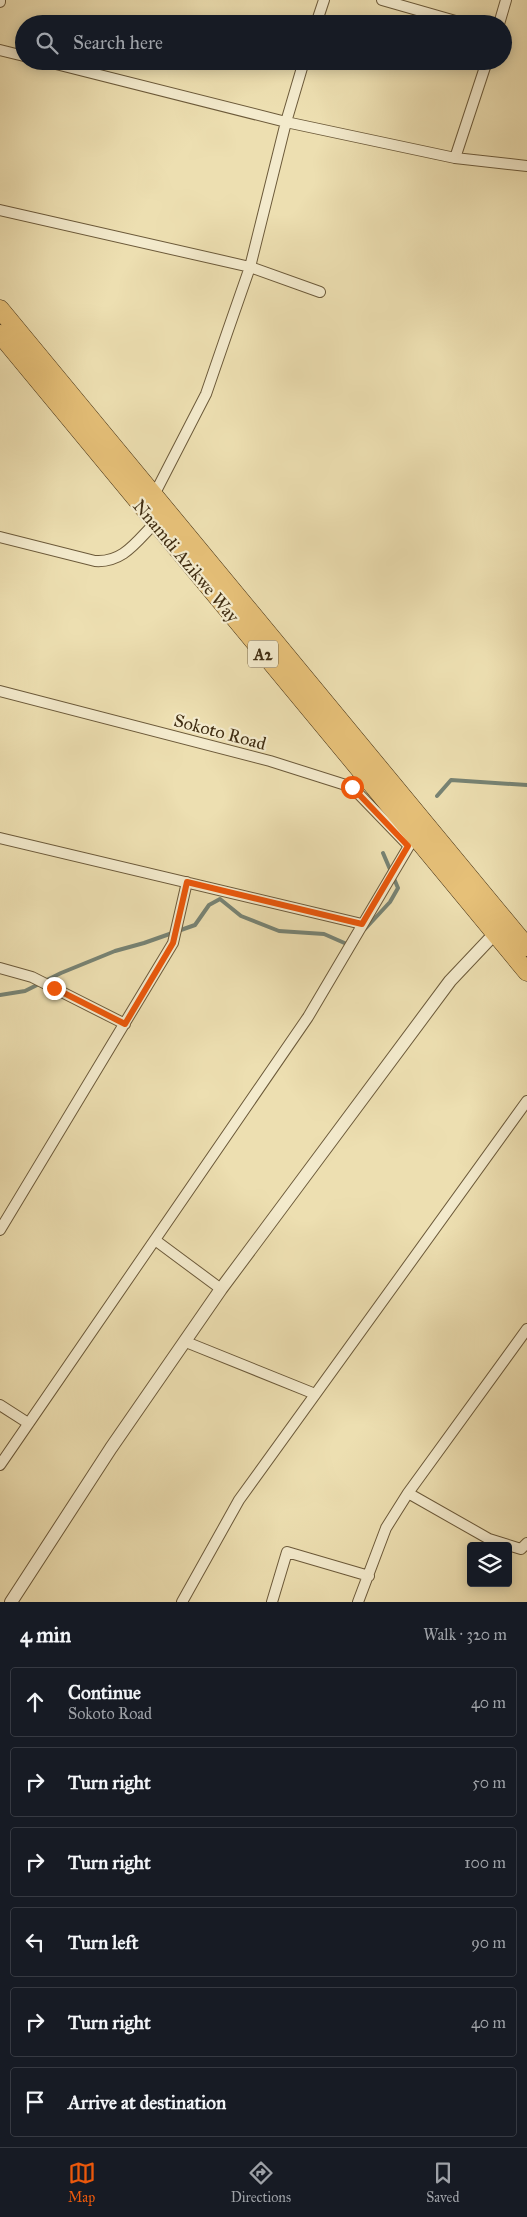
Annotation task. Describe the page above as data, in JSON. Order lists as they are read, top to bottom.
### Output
{
  "streets": {
    "highway": ["Nnamdi Azikwe Way", "A2"],
    "street": ["Sokoto Road"]
  },
  "page": {
    "search": "Search here",
    "heading": ["4 min", "Walk · 320 m"],
    "list": [
      ["Continue", "Sokoto Road", "40 m"],
      ["Turn right", "50 m"],
      ["Turn right", "100 m"],
      ["Turn left", "90 m"],
      ["Turn right", "40 m"],
      "Arrive at destination"
    ],
    "nav": ["Map", "Directions", "Saved"]
  }
}
